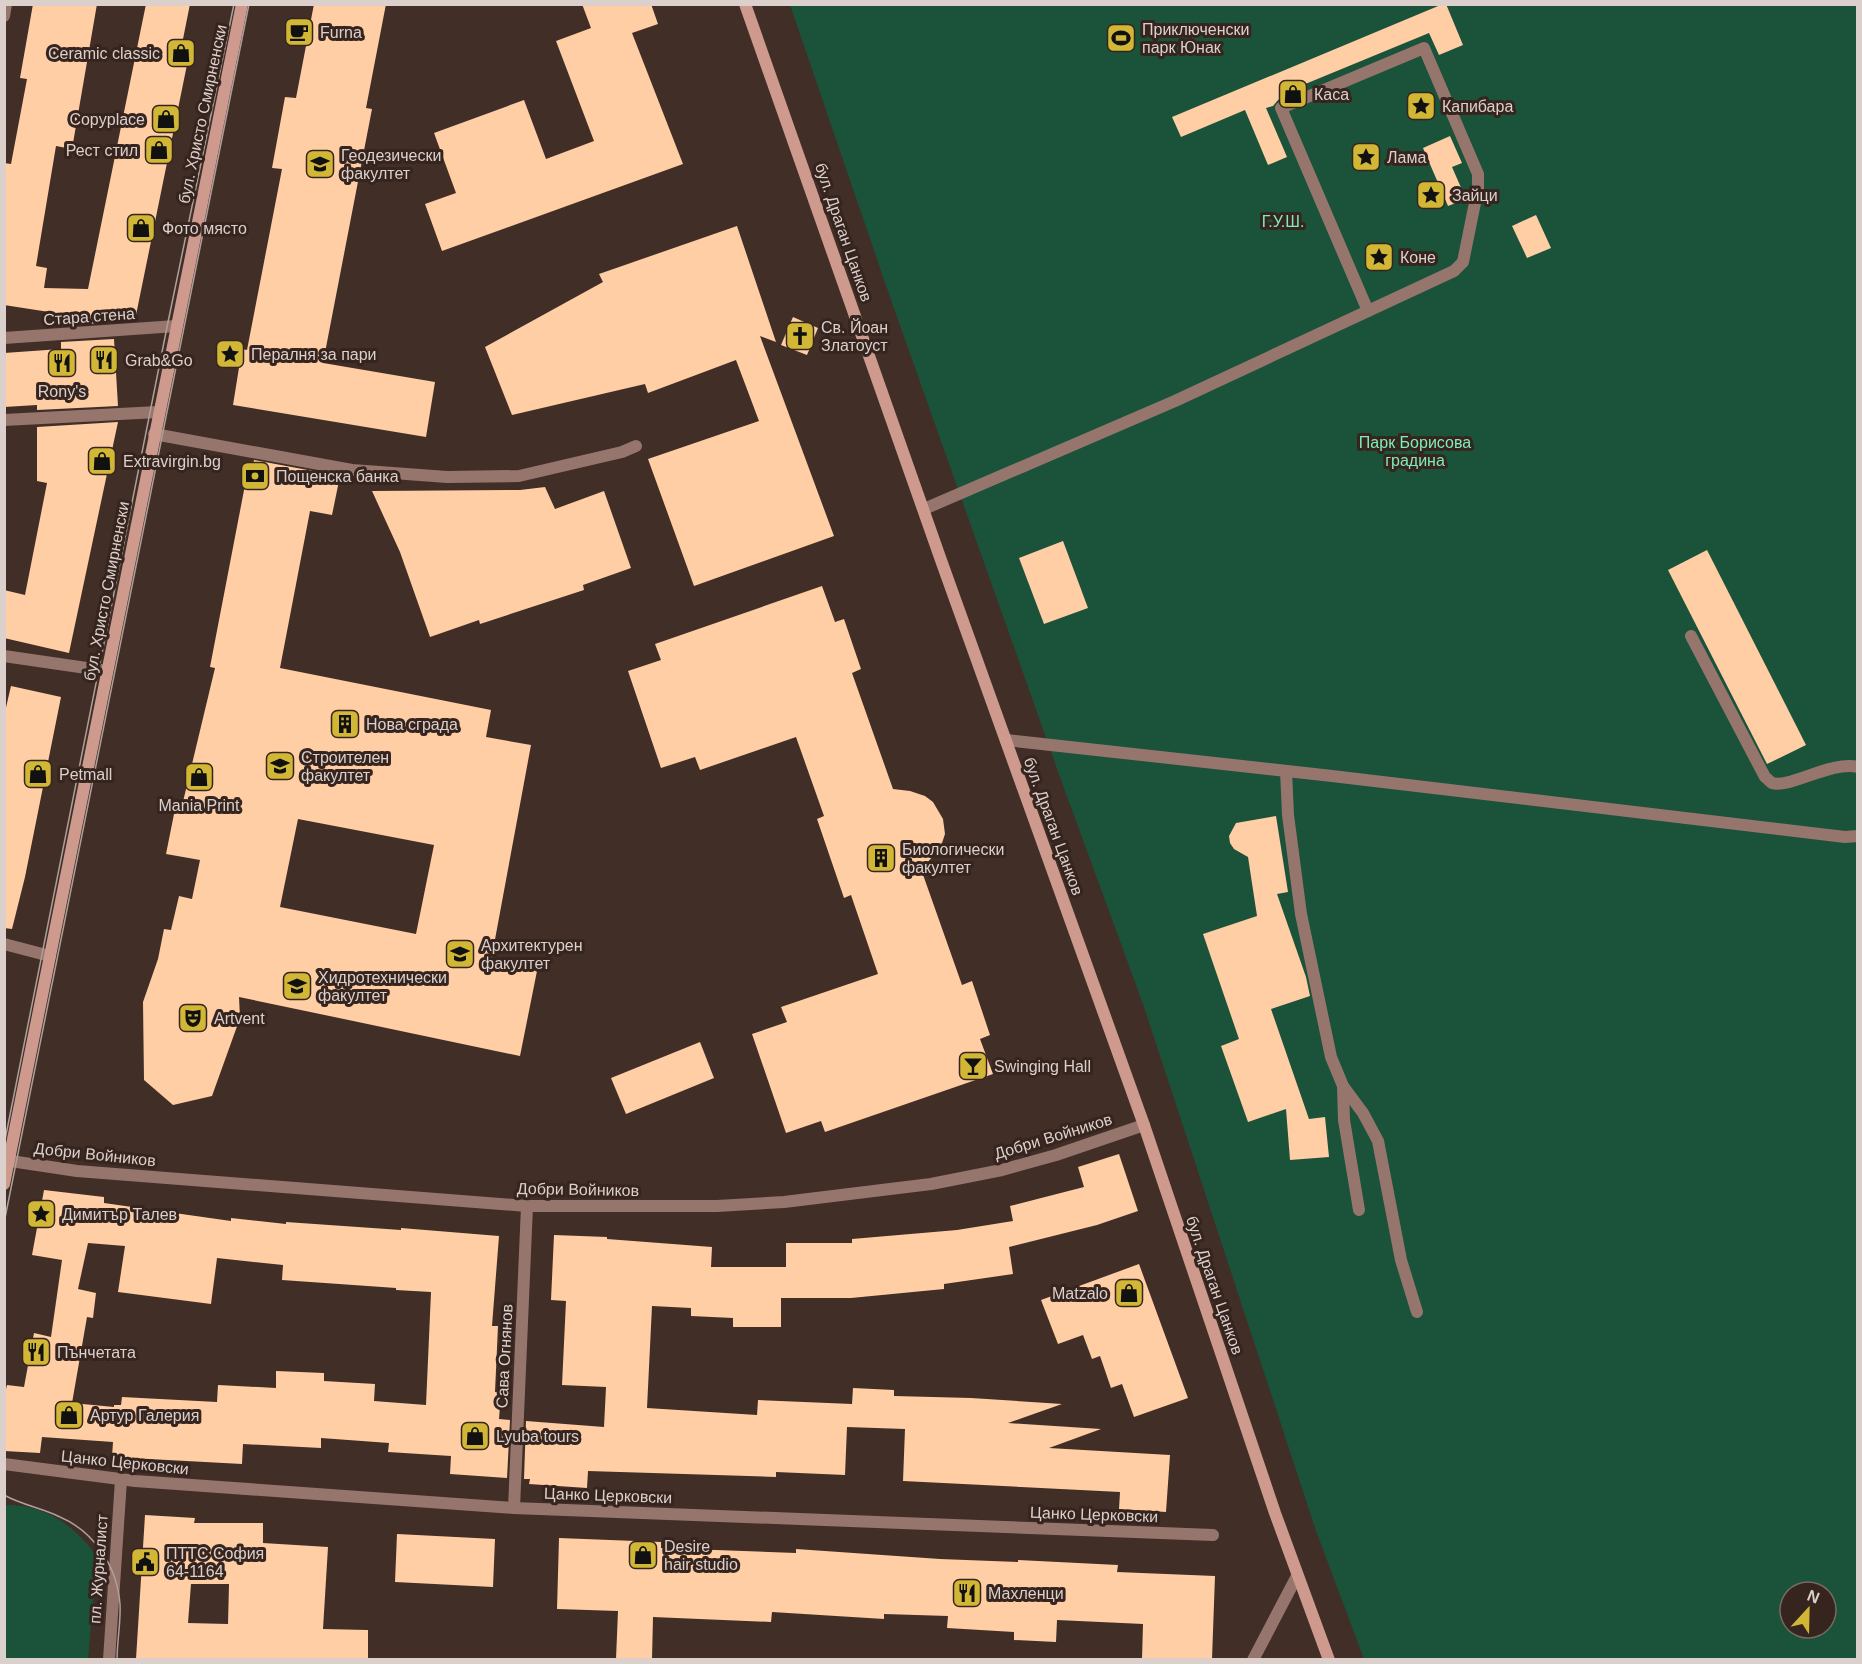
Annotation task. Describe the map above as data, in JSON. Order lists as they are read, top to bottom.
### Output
{
  "streets": {
    "street": [
      "бул. Христо Смирненски",
      "бул. Драган Цанков",
      "Стара стена",
      "Добри Войников",
      "Сава Огнянов",
      "Цанко Церковски",
      "пл. Журналист"
    ]
  },
  "crossings": [
    ["бул. Христо Смирненски", "Стара стена"],
    ["бул. Христо Смирненски", "Добри Войников"],
    ["бул. Драган Цанков", "Добри Войников"],
    ["Добри Войников", "Сава Огнянов"],
    ["Сава Огнянов", "Цанко Церковски"],
    ["Цанко Церковски", "пл. Журналист"]
  ],
  "parks": ["Г.У.Ш.", "Парк Борисова градина"],
  "places": {
    "cafe": ["Furna"],
    "sports": ["Приключенски парк Юнак"],
    "shop": [
      "Ceramic classic",
      "Каса",
      "Copyplace",
      "Рест стил",
      "Фото място",
      "Extravirgin.bg",
      "Petmall",
      "Mania Print",
      "Matzalo",
      "Артур Галерия",
      "Lyuba tours",
      "Desire hair studio"
    ],
    "place": [
      "Капибара",
      "Лама",
      "Зайци",
      "Коне",
      "Пералня за пари",
      "Димитър Талев"
    ],
    "school or university": [
      "Геодезически факултет",
      "Строителен факултет",
      "Архитектурен факултет",
      "Хидротехнически факултет"
    ],
    "church": ["Св. Йоан Златоуст"],
    "restaurant": [
      "Grab&Go",
      "Rony's",
      "Пънчетата",
      "Махленци"
    ],
    "bank": ["Пощенска банка"],
    "building": ["Нова сграда", "Биологически факултет"],
    "theatre": ["Artvent"],
    "bar": ["Swinging Hall"],
    "public building": ["ПТТС София 64-1164"]
  },
  "north": "top"
}
